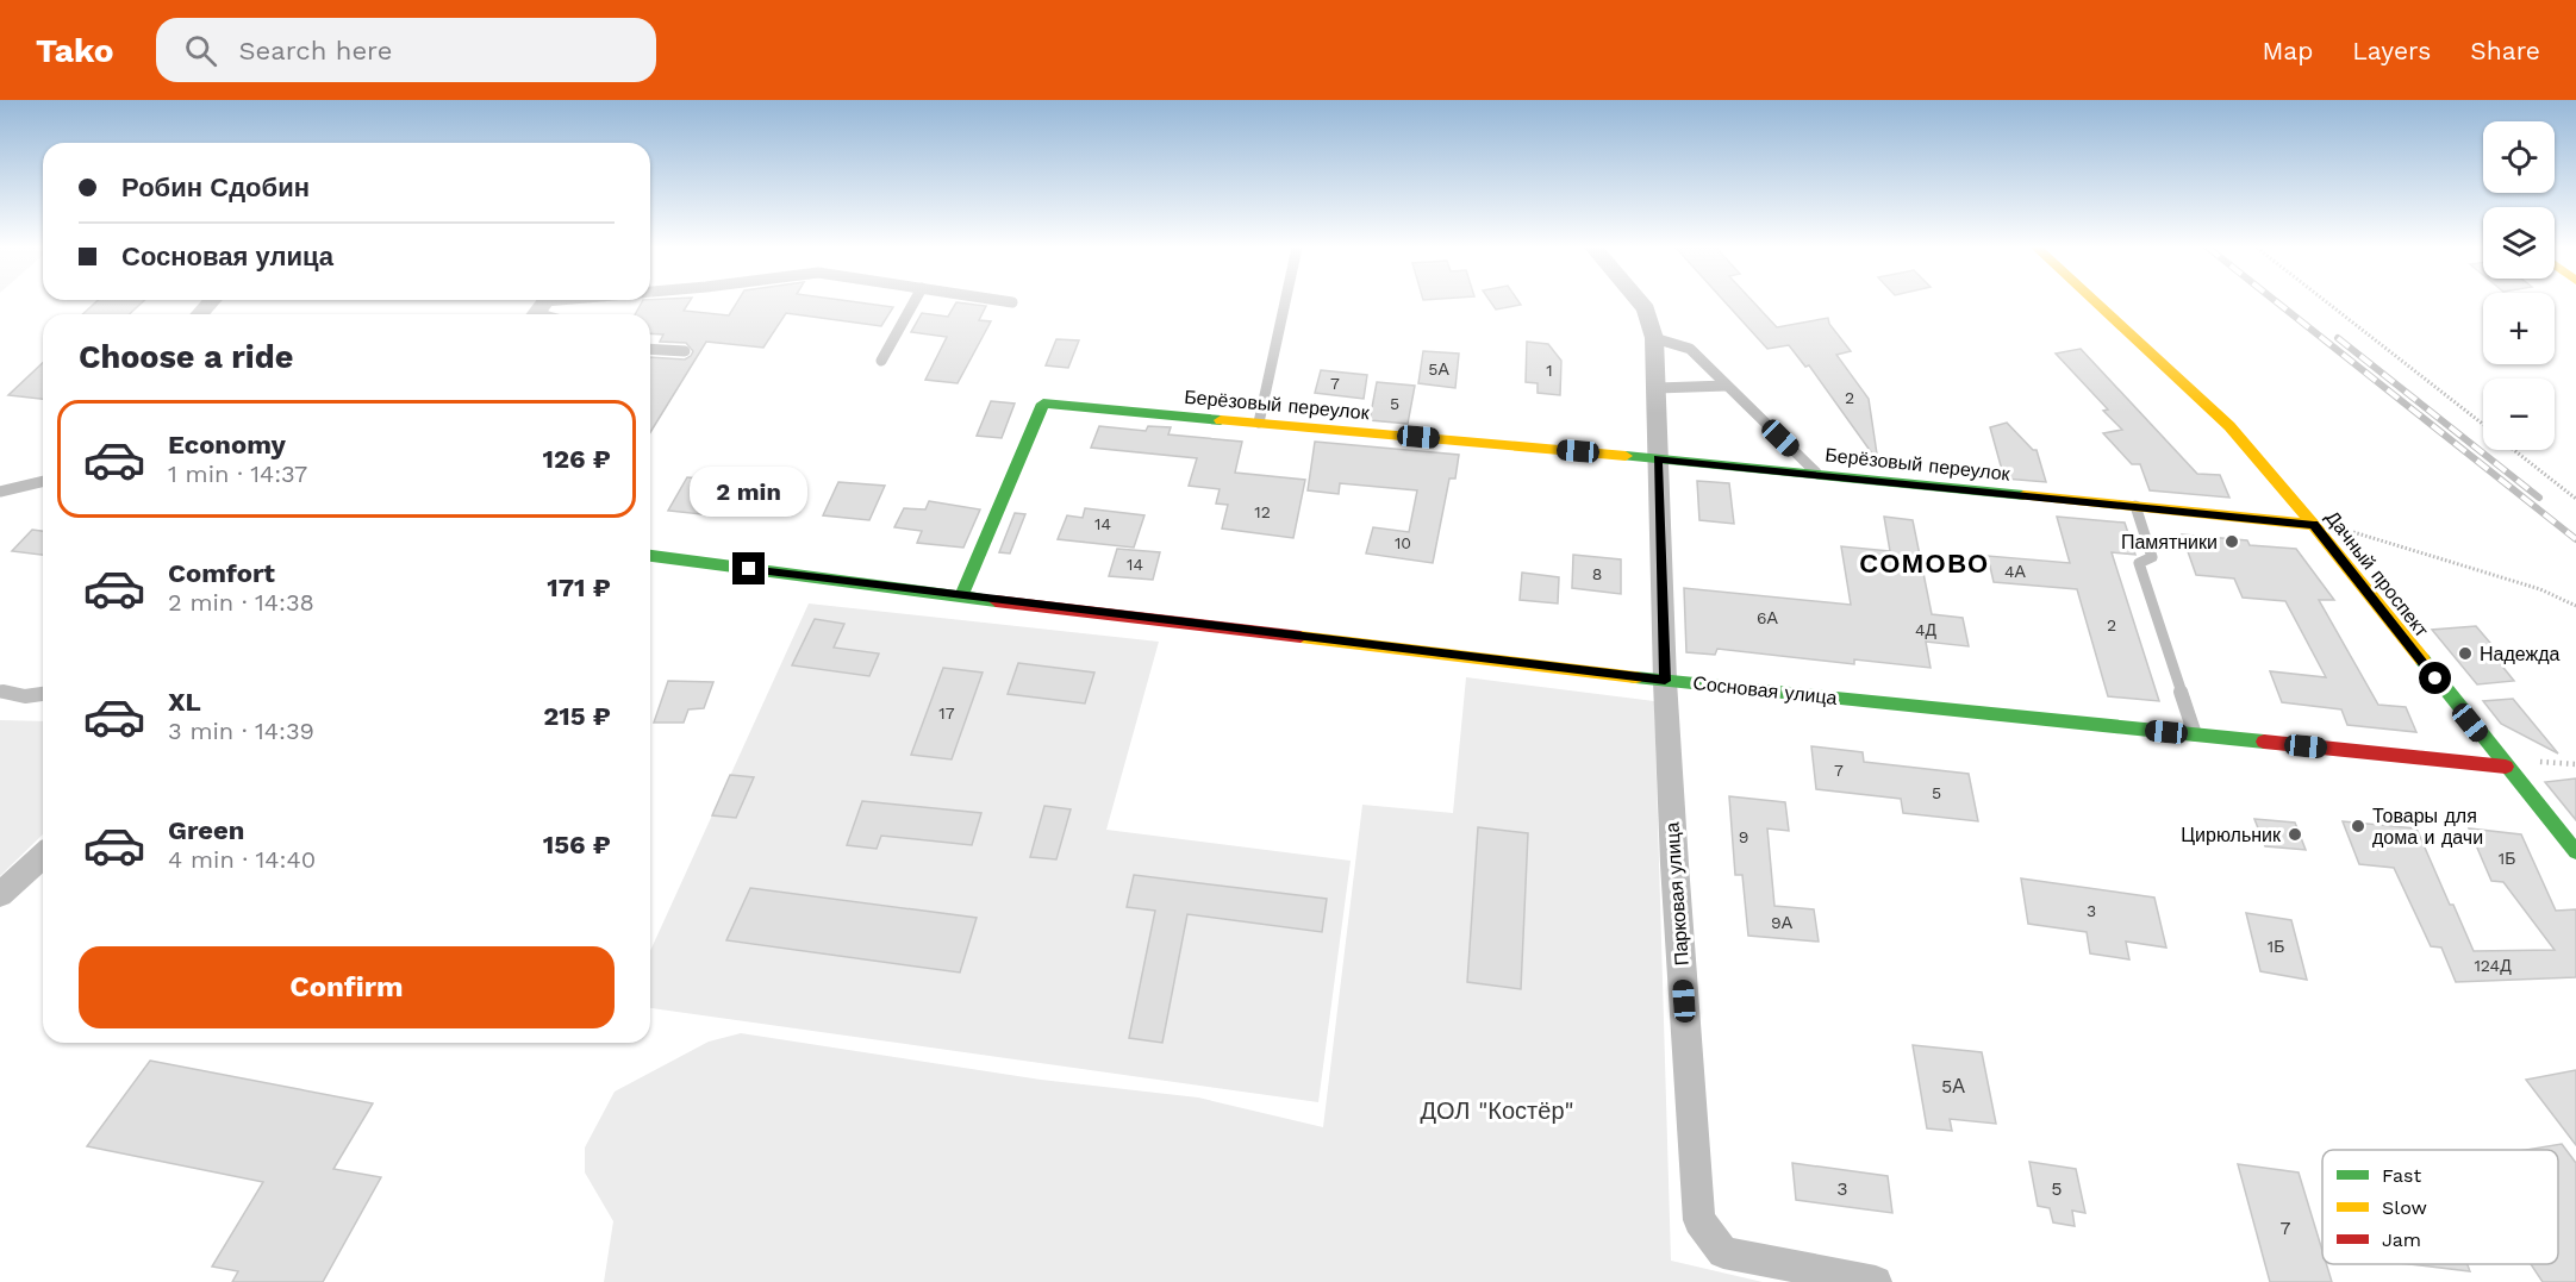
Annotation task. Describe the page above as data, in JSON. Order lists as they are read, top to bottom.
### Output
{
  "streets": {
    "street": [
      "Берёзовый переулок",
      "Дачный проспект",
      "Сосновая улица",
      "Парковая улица"
    ]
  },
  "crossings": [
    ["Берёзовый переулок", "Дачный проспект"],
    ["Берёзовый переулок", "Сосновая улица"],
    ["Берёзовый переулок", "Парковая улица"],
    ["Дачный проспект", "Сосновая улица"],
    ["Сосновая улица", "Парковая улица"]
  ],
  "districts": ["СОМОВО"],
  "parks": ["ДОЛ \"Костёр\""],
  "places": [
    "Памятники",
    "Надежда",
    "Товары для дома и дачи",
    "Цирюльник"
  ],
  "house_numbers": [
    "5А",
    "1",
    "7",
    "2",
    "5",
    "12",
    "14",
    "10",
    "14",
    "4А",
    "8",
    "6А",
    "2",
    "4Д",
    "17",
    "7",
    "5",
    "9",
    "1Б",
    "3",
    "9А",
    "1Б",
    "124Д",
    "5А",
    "3",
    "5",
    "7"
  ],
  "legend": ["Fast", "Slow", "Jam"],
  "page": {
    "header": "Tako",
    "search": "Search here",
    "nav": ["Map", "Layers", "Share"],
    "map_buttons": ["+", "−"],
    "banner": ["Робин Сдобин", "Сосновая улица"],
    "heading": "Choose a ride",
    "list": [
      {
        "name": "Economy",
        "note": "1 min · 14:37",
        "value": "126 ₽"
      },
      {
        "name": "Comfort",
        "note": "2 min · 14:38",
        "value": "171 ₽"
      },
      {
        "name": "XL",
        "note": "3 min · 14:39",
        "value": "215 ₽"
      },
      {
        "name": "Green",
        "note": "4 min · 14:40",
        "value": "156 ₽"
      }
    ],
    "bubble": "2 min",
    "buttons": "Confirm"
  }
}
